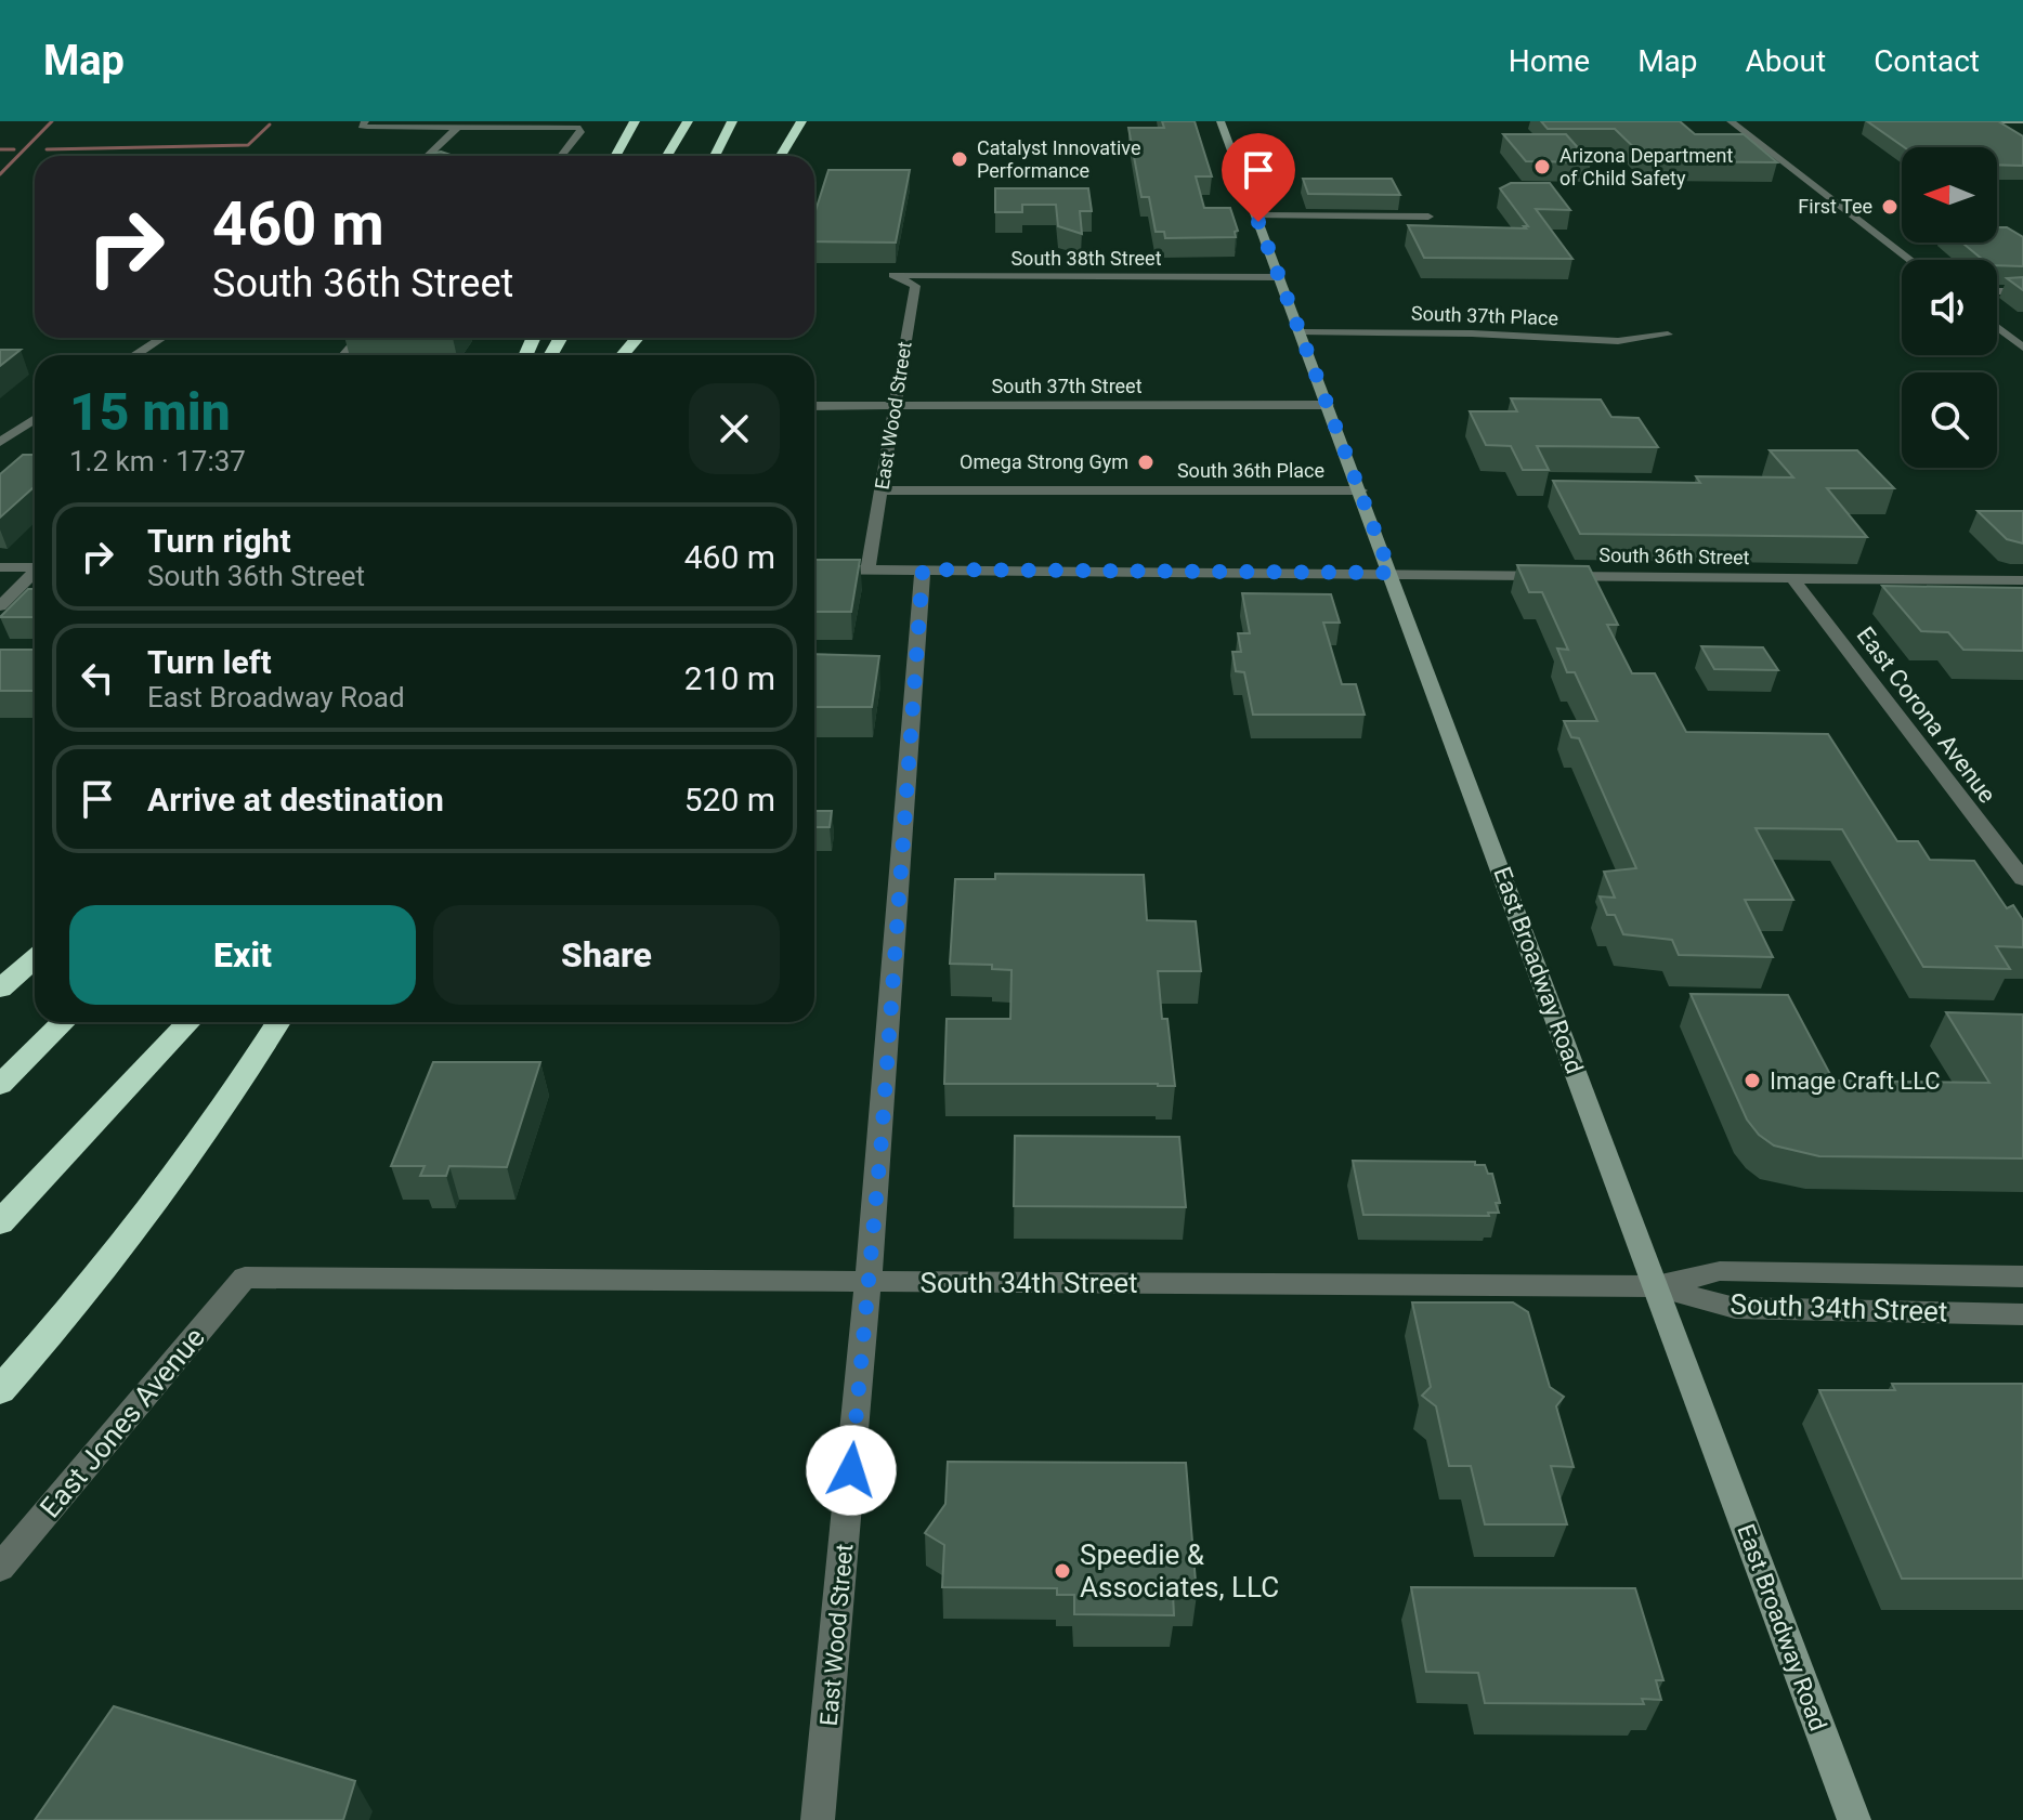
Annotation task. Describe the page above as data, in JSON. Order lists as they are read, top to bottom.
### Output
{
  "streets": {
    "main road": ["East Broadway Road"],
    "street": [
      "South 38th Street",
      "South 37th Place",
      "South 37th Street",
      "East Wood Street",
      "South 36th Place",
      "South 36th Street",
      "East Corona Avenue",
      "South 34th Street",
      "East Jones Avenue"
    ]
  },
  "crossings": [
    ["South 38th Street", "East Wood Street"],
    ["South 38th Street", "East Broadway Road"],
    ["South 37th Place", "East Broadway Road"],
    ["South 37th Street", "East Wood Street"],
    ["South 37th Street", "East Broadway Road"],
    ["East Wood Street", "South 36th Place"],
    ["East Wood Street", "South 36th Street"],
    ["East Wood Street", "South 34th Street"],
    ["South 36th Place", "East Broadway Road"],
    ["South 36th Street", "East Corona Avenue"],
    ["South 36th Street", "East Broadway Road"],
    ["East Broadway Road", "South 34th Street"],
    ["South 34th Street", "East Jones Avenue"]
  ],
  "places": [
    "Catalyst Innovative Performance",
    "Arizona Department of Child Safety",
    "First Tee",
    "Omega Strong Gym",
    "Image Craft LLC",
    "Speedie & Associates, LLC"
  ],
  "north": "left",
  "page": {
    "header": "Map",
    "nav": [
      "Home",
      "Map",
      "About",
      "Contact"
    ],
    "turn": ["460 m", "South 36th Street"],
    "heading": ["15 min", "1.2 km · 17:37"],
    "list": [
      {
        "name": "Turn right",
        "note": "South 36th Street",
        "value": "460 m"
      },
      {
        "name": "Turn left",
        "note": "East Broadway Road",
        "value": "210 m"
      },
      {
        "name": "Arrive at destination",
        "value": "520 m"
      }
    ],
    "buttons": ["Exit", "Share"]
  }
}
